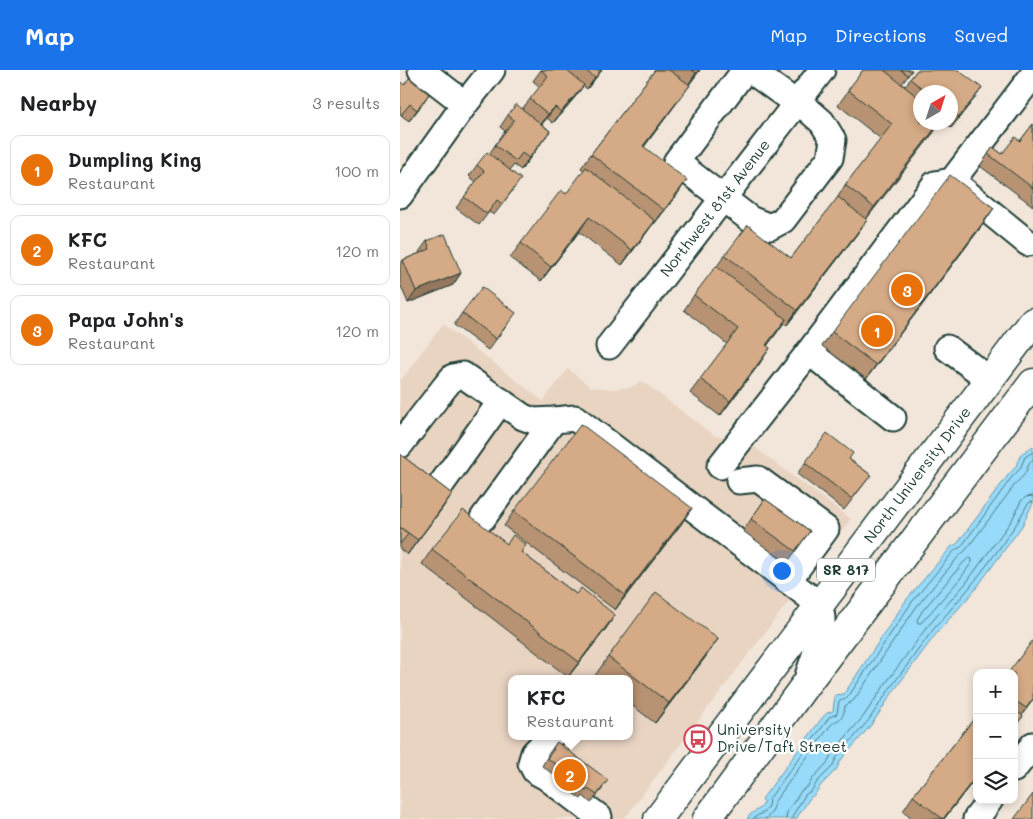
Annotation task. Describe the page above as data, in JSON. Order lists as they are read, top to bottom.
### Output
{
  "streets": {
    "main road": ["North University Drive", "SR 817"],
    "street": ["Northwest 81st Avenue"]
  },
  "places": {
    "bus stop": ["University Drive/Taft Street"]
  },
  "north": "top right",
  "page": {
    "header": "Map",
    "nav": ["Map", "Directions", "Saved"],
    "heading": ["Nearby", "3 results"],
    "list": [
      {
        "mark": "1",
        "name": "Dumpling King",
        "note": "Restaurant",
        "value": "100 m"
      },
      {
        "mark": "2",
        "name": "KFC",
        "note": "Restaurant",
        "value": "120 m"
      },
      {
        "mark": "3",
        "name": "Papa John's",
        "note": "Restaurant",
        "value": "120 m"
      }
    ],
    "pins": ["3", "1", "2"],
    "map_buttons": ["+", "−"],
    "popup": ["KFC", "Restaurant"]
  }
}
